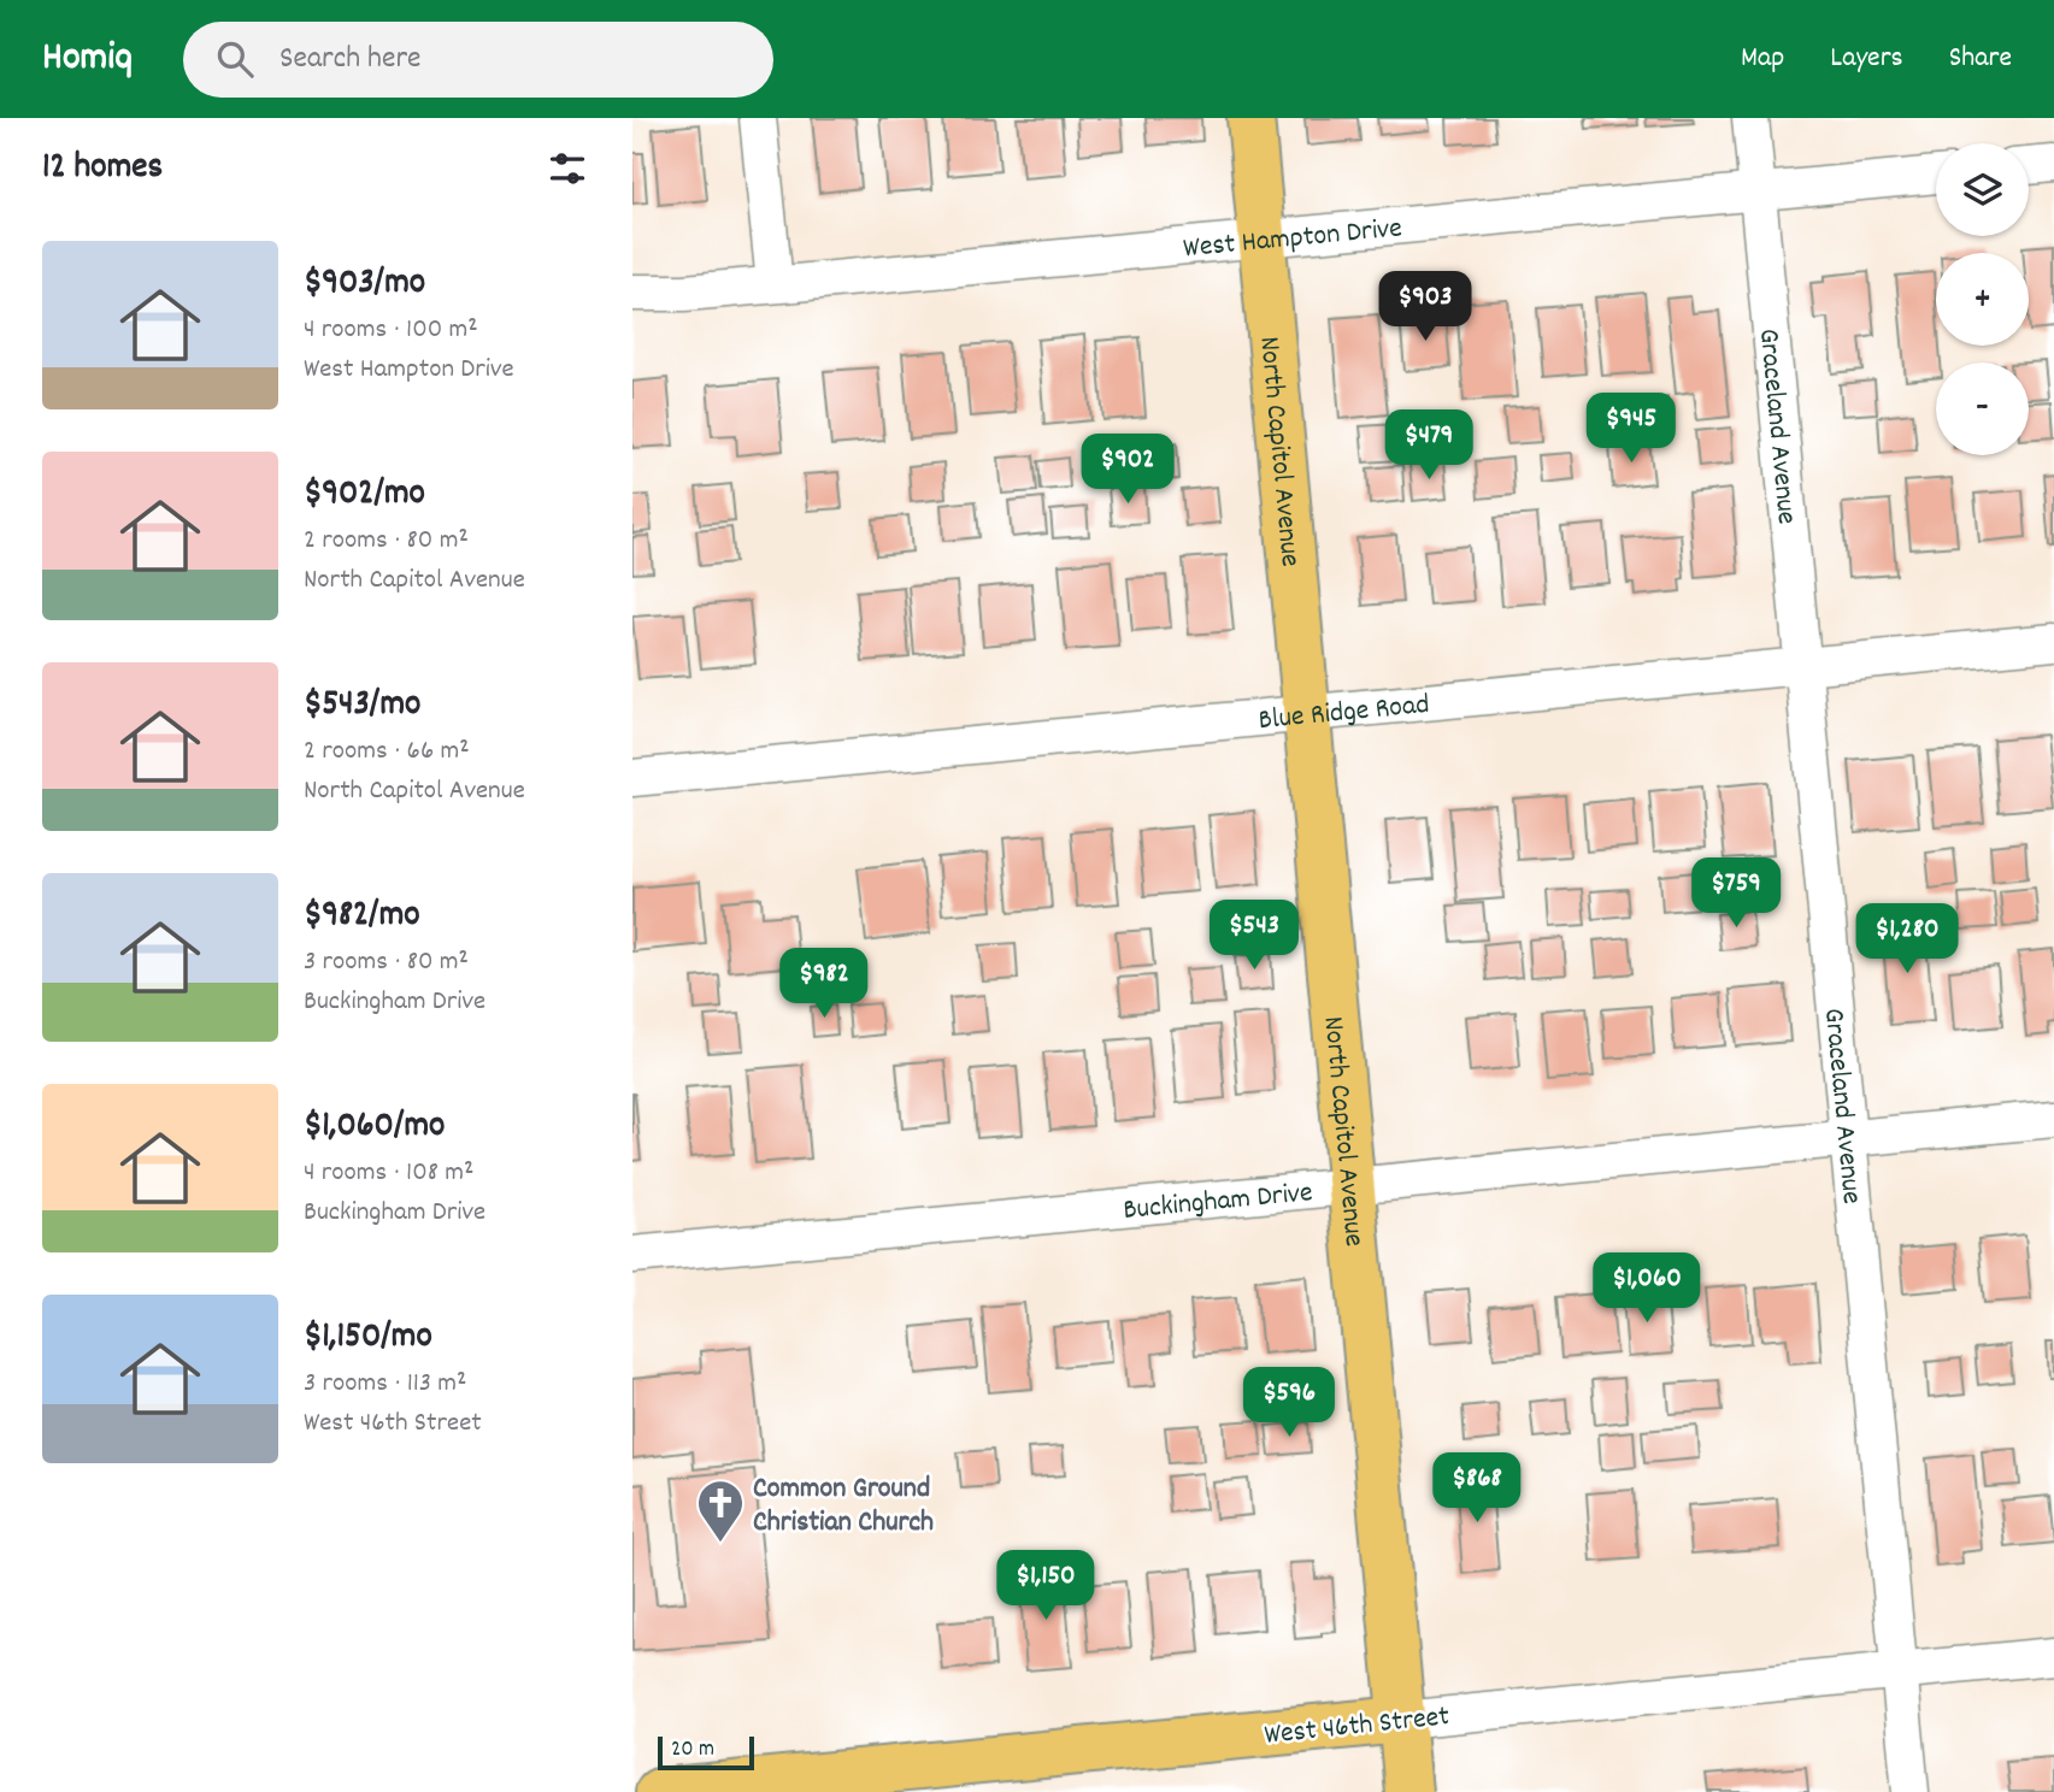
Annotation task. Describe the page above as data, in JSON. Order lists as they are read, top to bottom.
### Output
{
  "streets": {
    "main road": ["North Capitol Avenue", "West 46th Street"],
    "street": [
      "West Hampton Drive",
      "Graceland Avenue",
      "Blue Ridge Road",
      "Buckingham Drive"
    ]
  },
  "crossings": [
    ["West Hampton Drive", "Graceland Avenue"],
    ["West Hampton Drive", "North Capitol Avenue"],
    ["Graceland Avenue", "Blue Ridge Road"],
    ["Graceland Avenue", "Buckingham Drive"],
    ["Graceland Avenue", "West 46th Street"],
    ["North Capitol Avenue", "Blue Ridge Road"],
    ["North Capitol Avenue", "Buckingham Drive"],
    ["North Capitol Avenue", "West 46th Street"]
  ],
  "places": {
    "church": ["Common Ground Christian Church"]
  },
  "scale_bar": "20 m",
  "page": {
    "header": "Homiq",
    "search": "Search here",
    "nav": ["Map", "Layers", "Share"],
    "heading": "12 homes",
    "map_buttons": ["+", "−"],
    "list": [
      {
        "name": "$903/mo",
        "note": "4 rooms · 100 m² · West Hampton Drive"
      },
      {
        "name": "$902/mo",
        "note": "2 rooms · 80 m² · North Capitol Avenue"
      },
      {
        "name": "$543/mo",
        "note": "2 rooms · 66 m² · North Capitol Avenue"
      },
      {
        "name": "$982/mo",
        "note": "3 rooms · 80 m² · Buckingham Drive"
      },
      {
        "name": "$1,060/mo",
        "note": "4 rooms · 108 m² · Buckingham Drive"
      },
      {
        "name": "$1,150/mo",
        "note": "3 rooms · 113 m² · West 46th Street"
      }
    ],
    "price": [
      "$903",
      "$945",
      "$479",
      "$902",
      "$759",
      "$543",
      "$1,280",
      "$982",
      "$1,060",
      "$596",
      "$868",
      "$1,150"
    ],
    "scale": "20 m"
  }
}
